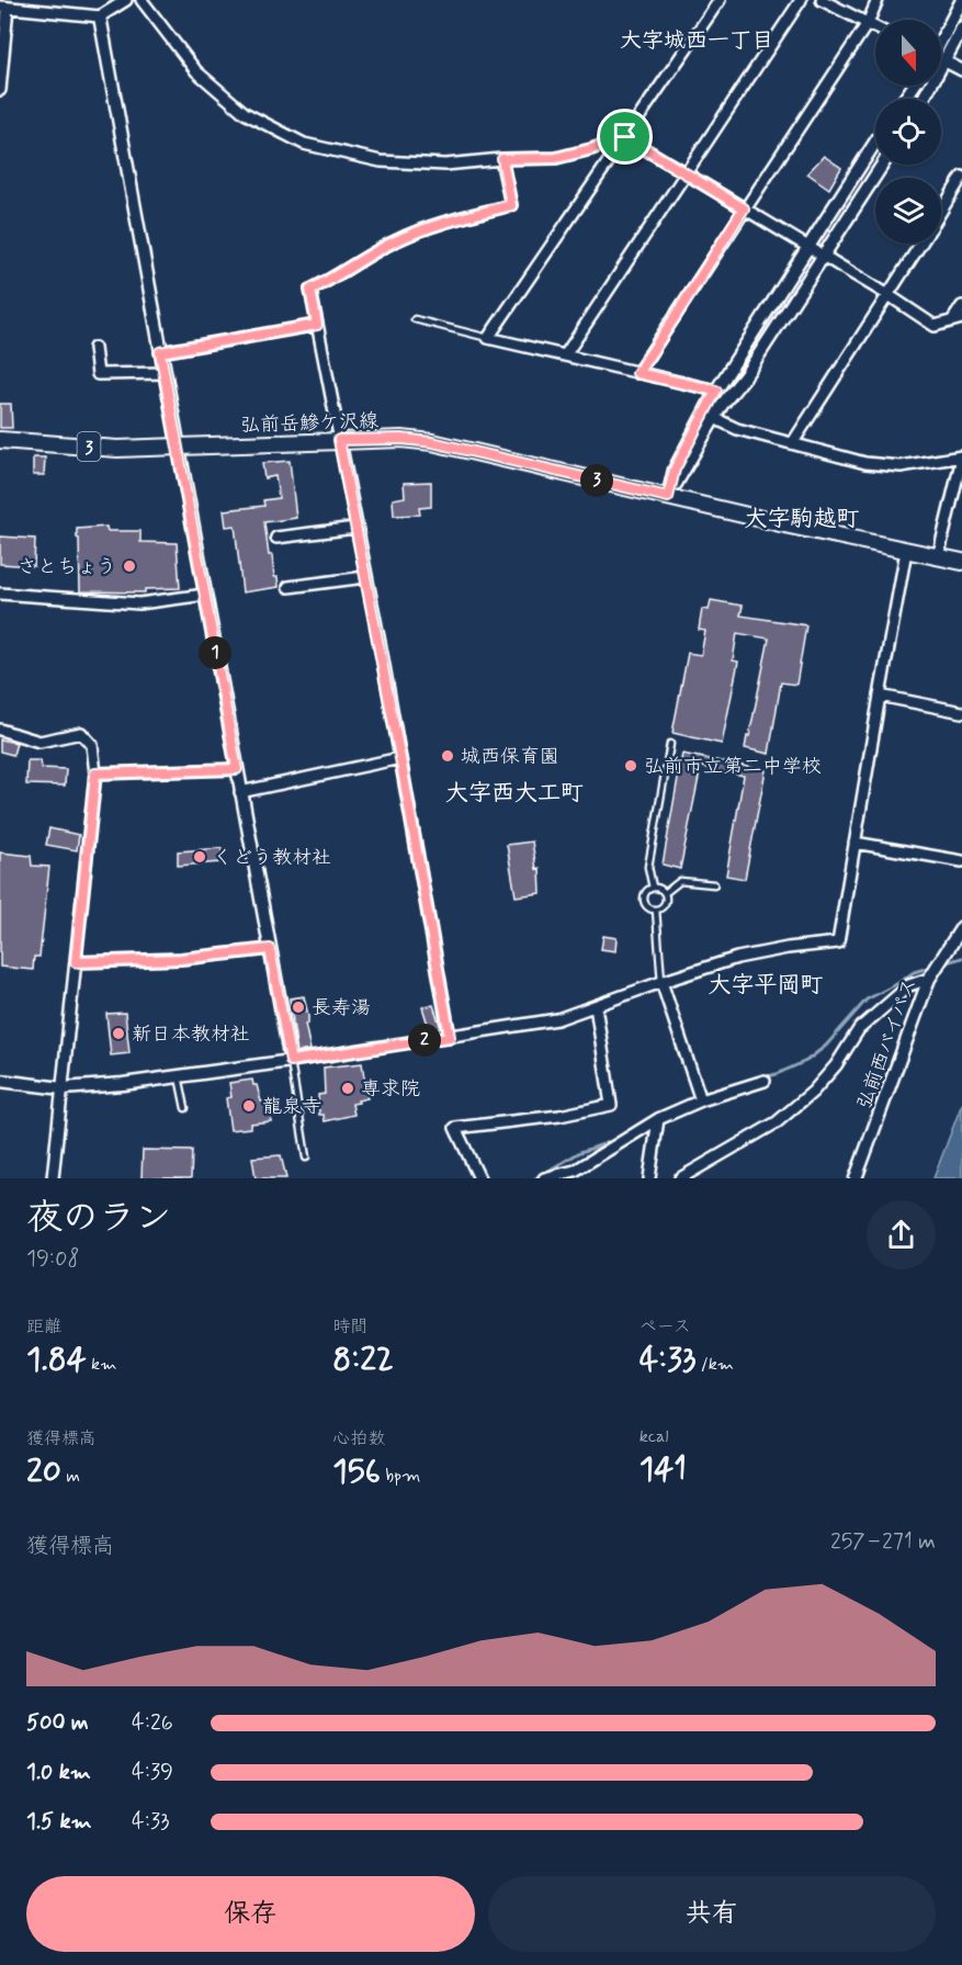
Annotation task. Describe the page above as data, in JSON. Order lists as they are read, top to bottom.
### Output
{
  "streets": {
    "main road": ["弘前岳鰺ケ沢線", "3"],
    "street": ["弘前西バイパス"]
  },
  "districts": [
    "大字城西一丁目",
    "大字駒越町",
    "大字西大工町",
    "大字平岡町"
  ],
  "places": [
    "さとちょう",
    "城西保育園",
    "弘前市立第二中学校",
    "くどう教材社",
    "長寿湯",
    "新日本教材社",
    "専求院",
    "龍泉寺"
  ],
  "north": "bottom",
  "page": {
    "pins": ["3", "1", "2"],
    "heading": ["夜のラン", "19:08"],
    "stats": [
      ["距離", "1.84 km"],
      ["時間", "8:22"],
      ["ペース", "4:33 /km"],
      ["獲得標高", "20 m"],
      ["心拍数", "156 bpm"],
      ["kcal", "141"]
    ],
    "chart": ["獲得標高", "257–271 m"],
    "list": [
      {
        "name": "500 m",
        "note": "4:26"
      },
      {
        "name": "1.0 km",
        "note": "4:39"
      },
      {
        "name": "1.5 km",
        "note": "4:33"
      }
    ],
    "buttons": ["保存", "共有"]
  }
}
